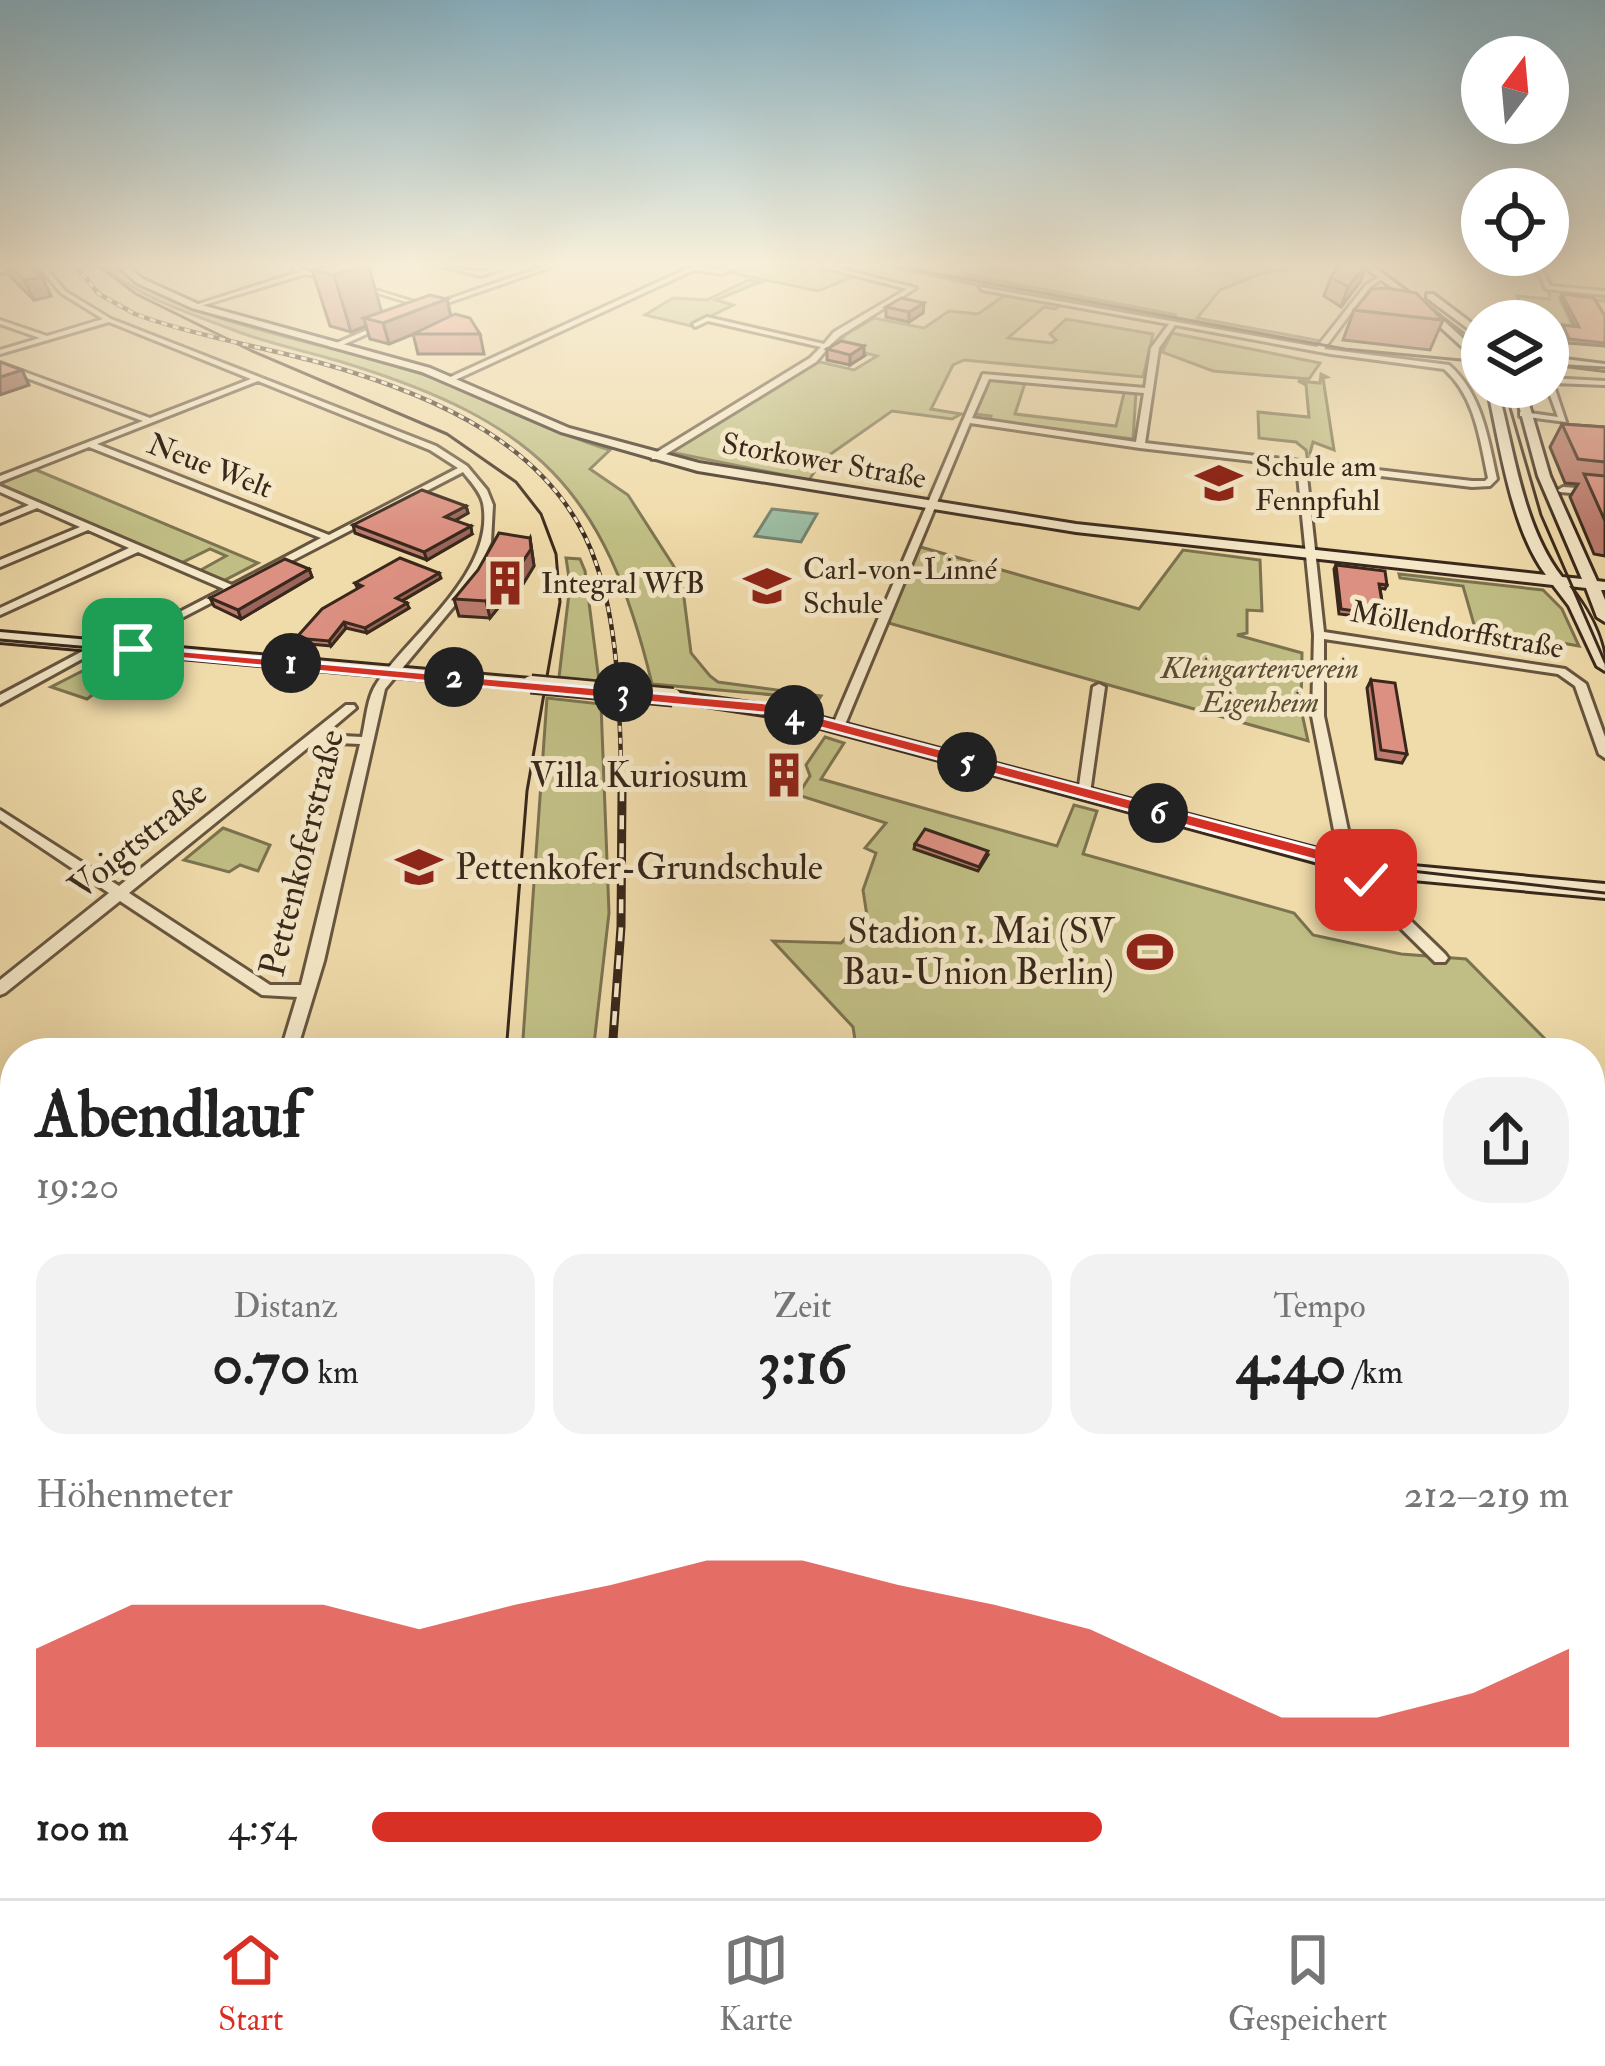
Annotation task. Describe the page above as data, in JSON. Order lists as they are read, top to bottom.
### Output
{
  "streets": {
    "main road": ["Storkower Straße", "Möllendorffstraße"],
    "street": ["Neue Welt", "Voigtstraße", "Pettenkoferstraße"]
  },
  "crossings": [
    ["Storkower Straße", "Möllendorffstraße"]
  ],
  "parks": ["Kleingartenverein Eigenheim"],
  "places": {
    "school or university": ["Schule am Fennpfuhl", "Carl-von-Linné Schule", "Pettenkofer-Grundschule"],
    "building": ["Integral WfB", "Villa Kuriosum"],
    "sports": ["Stadion 1. Mai (SV Bau-Union Berlin)"]
  },
  "north": "top",
  "page": {
    "pins": [
      "1",
      "2",
      "3",
      "4",
      "5",
      "6"
    ],
    "heading": ["Abendlauf", "19:20"],
    "stats": [
      ["Distanz", "0.70 km"],
      ["Zeit", "3:16"],
      ["Tempo", "4:40 /km"]
    ],
    "chart": ["Höhenmeter", "212–219 m"],
    "list": [
      {
        "name": "100 m",
        "note": "4:54"
      }
    ],
    "tabs": ["Start", "Karte", "Gespeichert"]
  }
}
